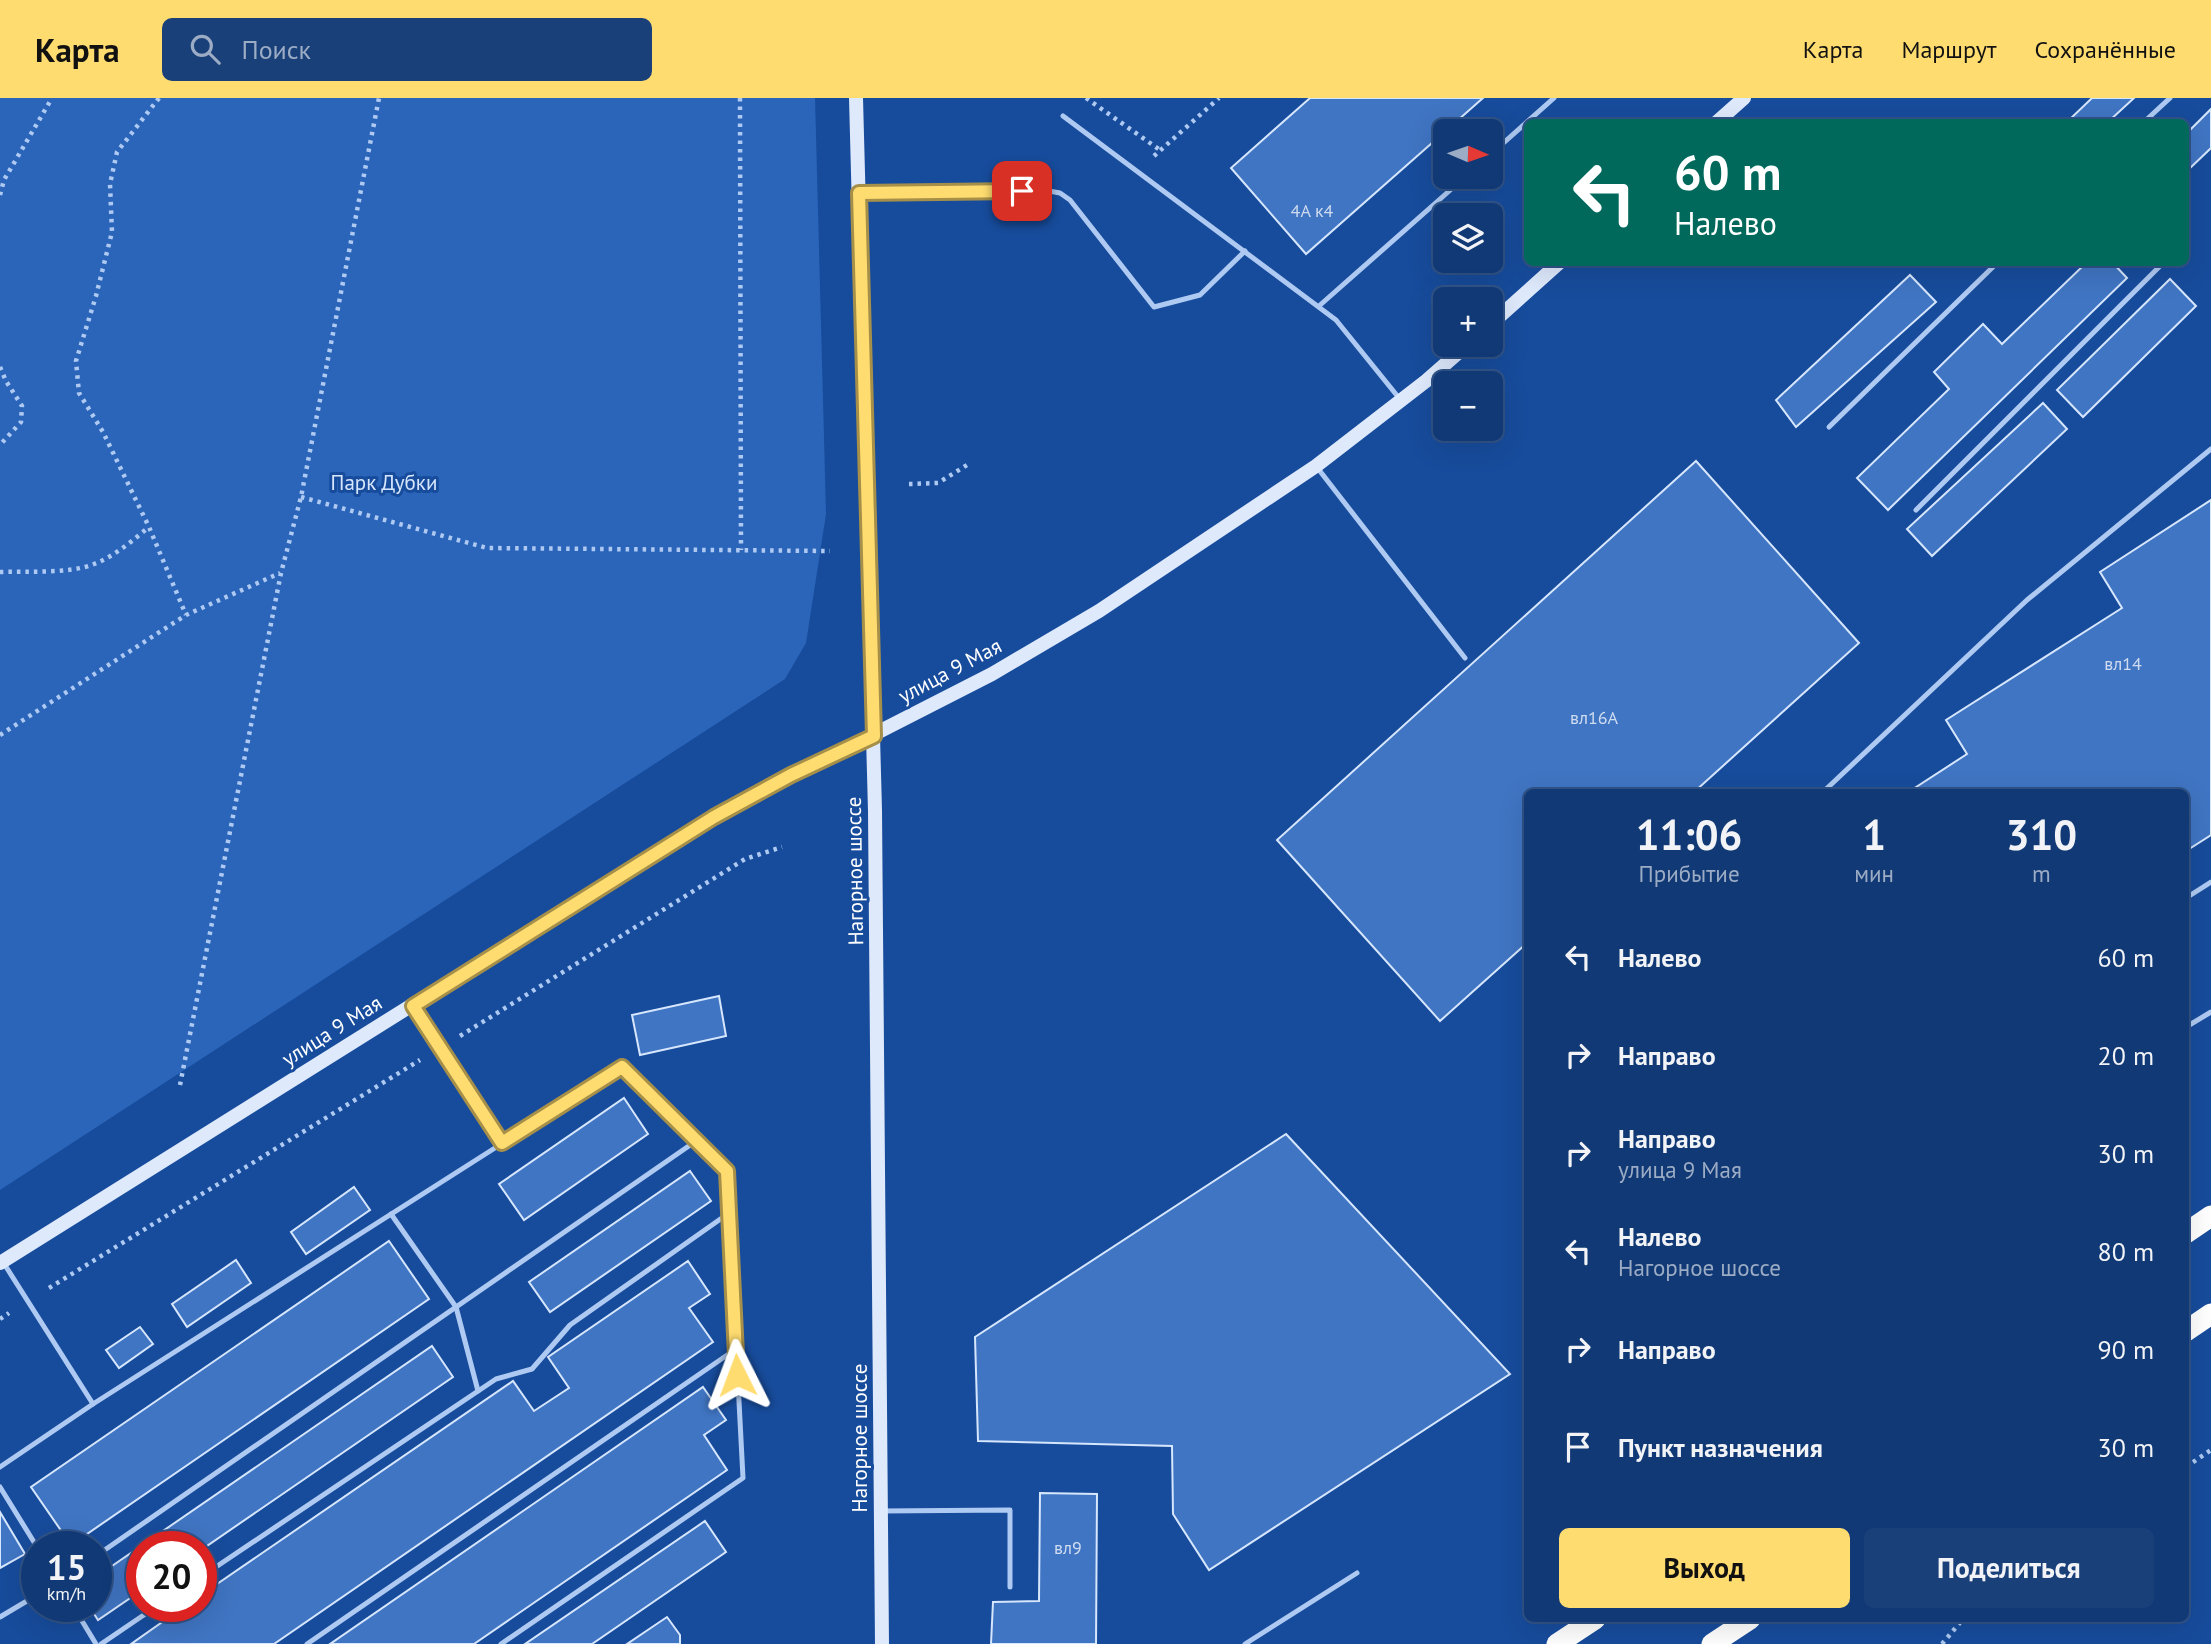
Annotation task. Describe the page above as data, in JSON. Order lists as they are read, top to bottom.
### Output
{
  "streets": {
    "main road": ["улица 9 Мая", "Нагорное шоссе"]
  },
  "crossings": [
    ["улица 9 Мая", "Нагорное шоссе"]
  ],
  "parks": ["Парк Дубки"],
  "house_numbers": [
    "4А к4",
    "вл14",
    "вл16A",
    "вл9"
  ],
  "north": "right",
  "page": {
    "header": "Карта",
    "search": "Поиск",
    "nav": ["Карта", "Маршрут", "Сохранённые"],
    "map_buttons": ["+", "−"],
    "turn": ["60 m", "Налево"],
    "eta": [
      "11:06",
      "Прибытие",
      "1",
      "мин",
      "310",
      "m"
    ],
    "list": [
      {
        "name": "Налево",
        "value": "60 m"
      },
      {
        "name": "Направо",
        "value": "20 m"
      },
      {
        "name": "Направо",
        "note": "улица 9 Мая",
        "value": "30 m"
      },
      {
        "name": "Налево",
        "note": "Нагорное шоссе",
        "value": "80 m"
      },
      {
        "name": "Направо",
        "value": "90 m"
      },
      {
        "name": "Пункт назначения",
        "value": "30 m"
      }
    ],
    "buttons": ["Выход", "Поделиться"],
    "speed": "15 km/h",
    "limit": "20"
  }
}
